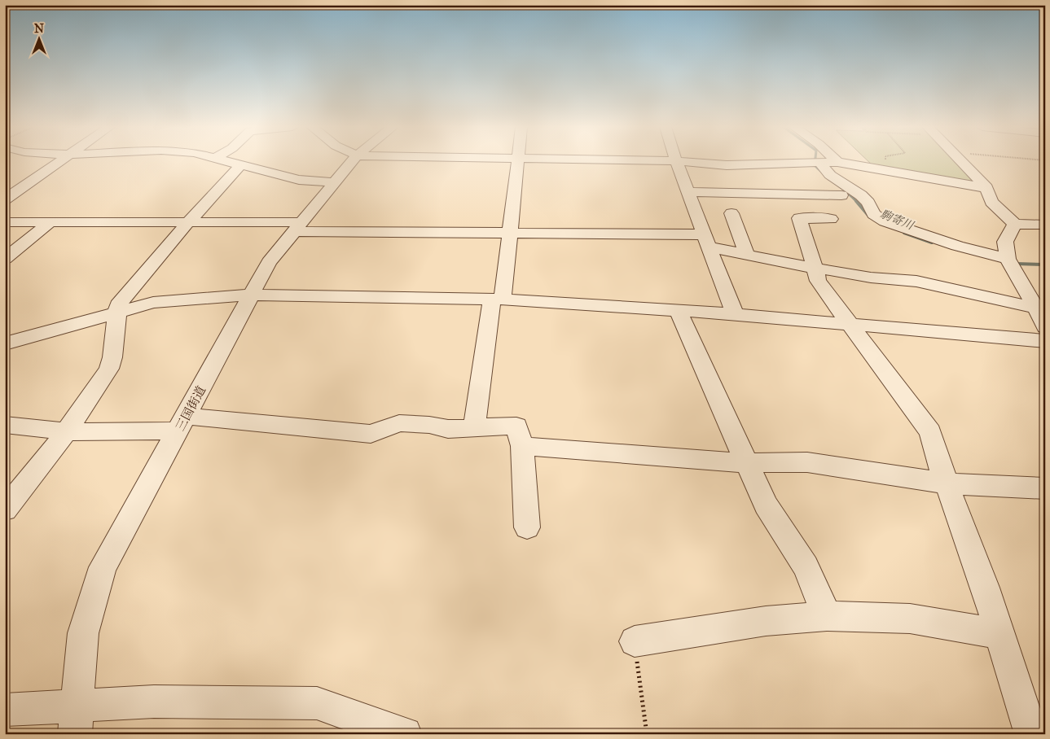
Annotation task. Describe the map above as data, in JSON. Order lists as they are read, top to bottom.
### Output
{
  "streets": {
    "street": ["三国街道"]
  },
  "water": ["駒寄川"],
  "north": "top"
}
